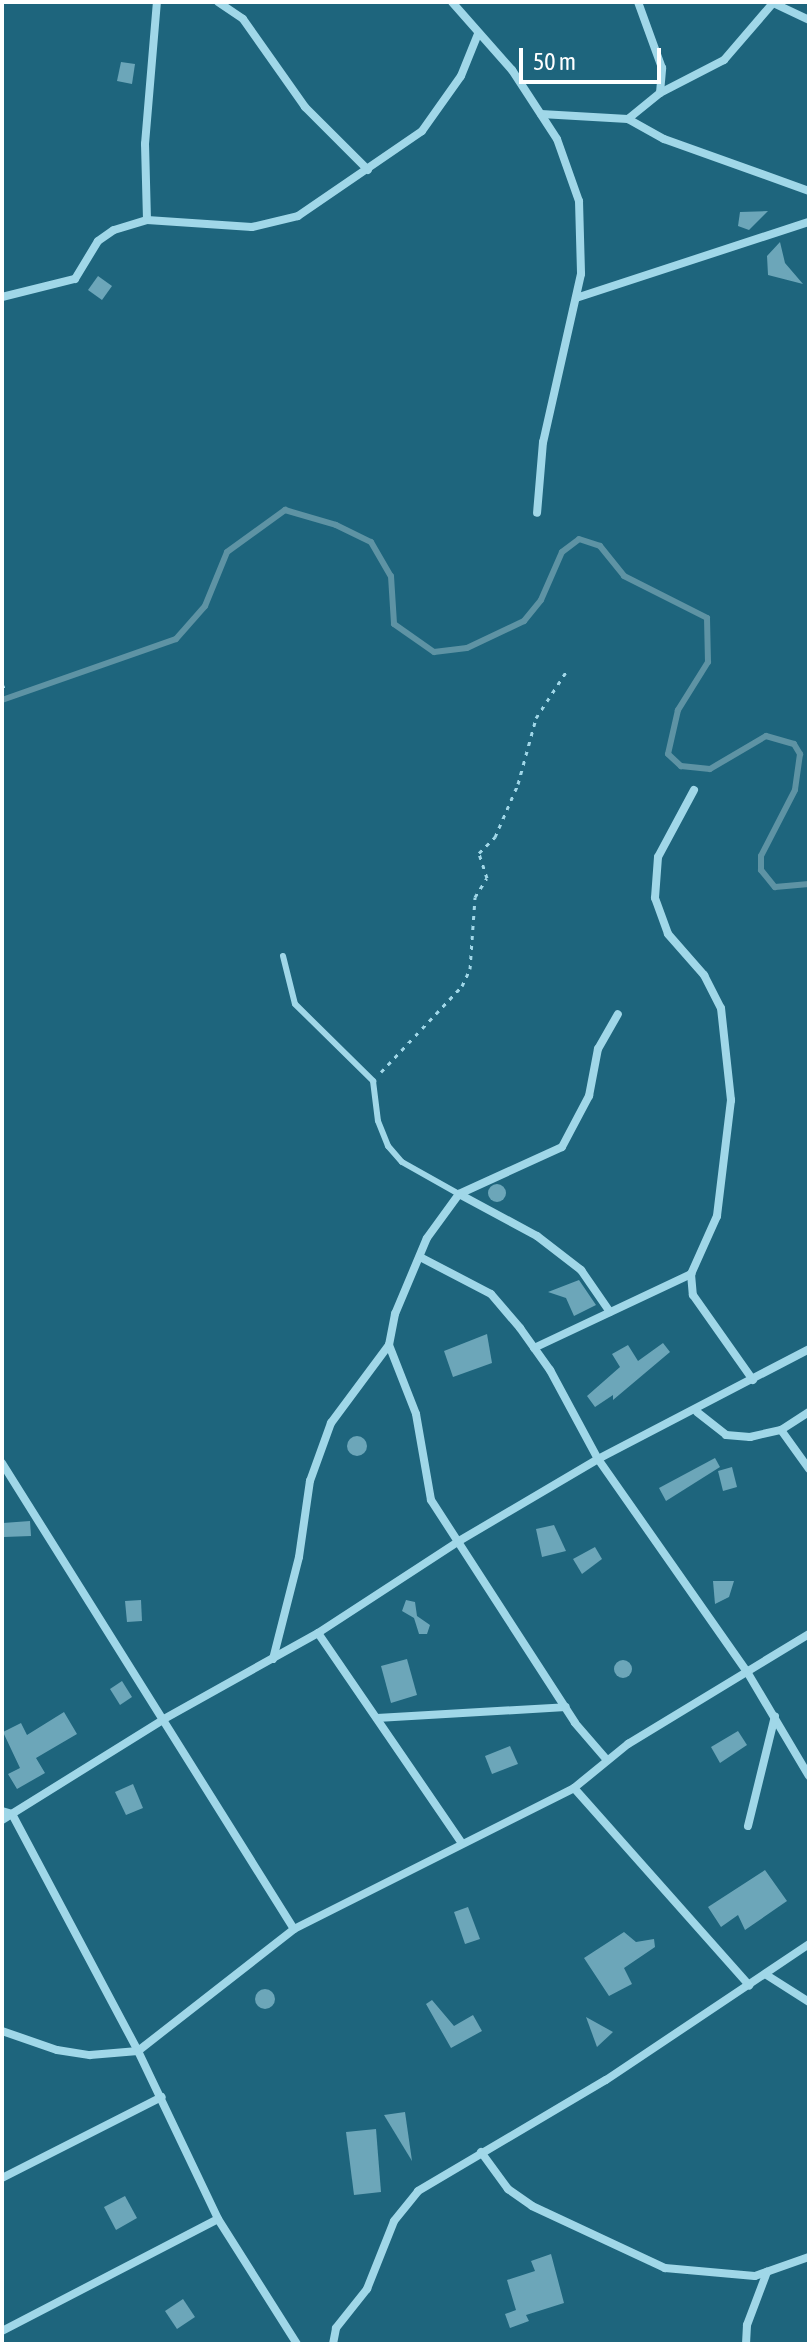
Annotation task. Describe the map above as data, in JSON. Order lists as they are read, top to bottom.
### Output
{
  "scale_bar": "50 m"
}
